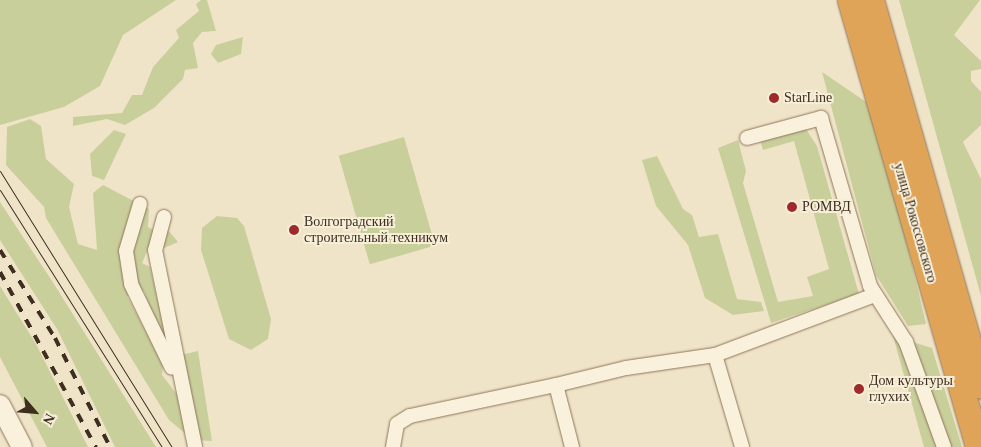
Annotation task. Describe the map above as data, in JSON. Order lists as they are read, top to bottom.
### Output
{
  "streets": {
    "highway": ["улица Рокоссовского"]
  },
  "places": [
    "StarLine",
    "РОМВД",
    "Волгоградский строительный техникум",
    "Дом культуры глухих"
  ],
  "north": "bottom right"
}
